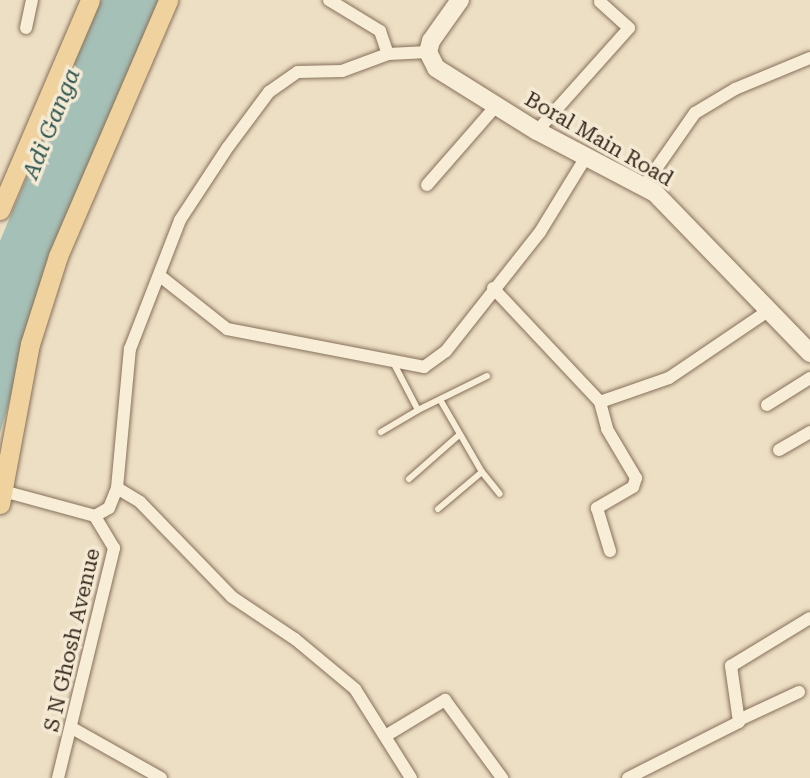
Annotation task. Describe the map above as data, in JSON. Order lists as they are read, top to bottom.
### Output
{
  "streets": {
    "main road": ["Boral Main Road"],
    "street": ["S N Ghosh Avenue"]
  },
  "water": ["Adi Ganga"]
}
